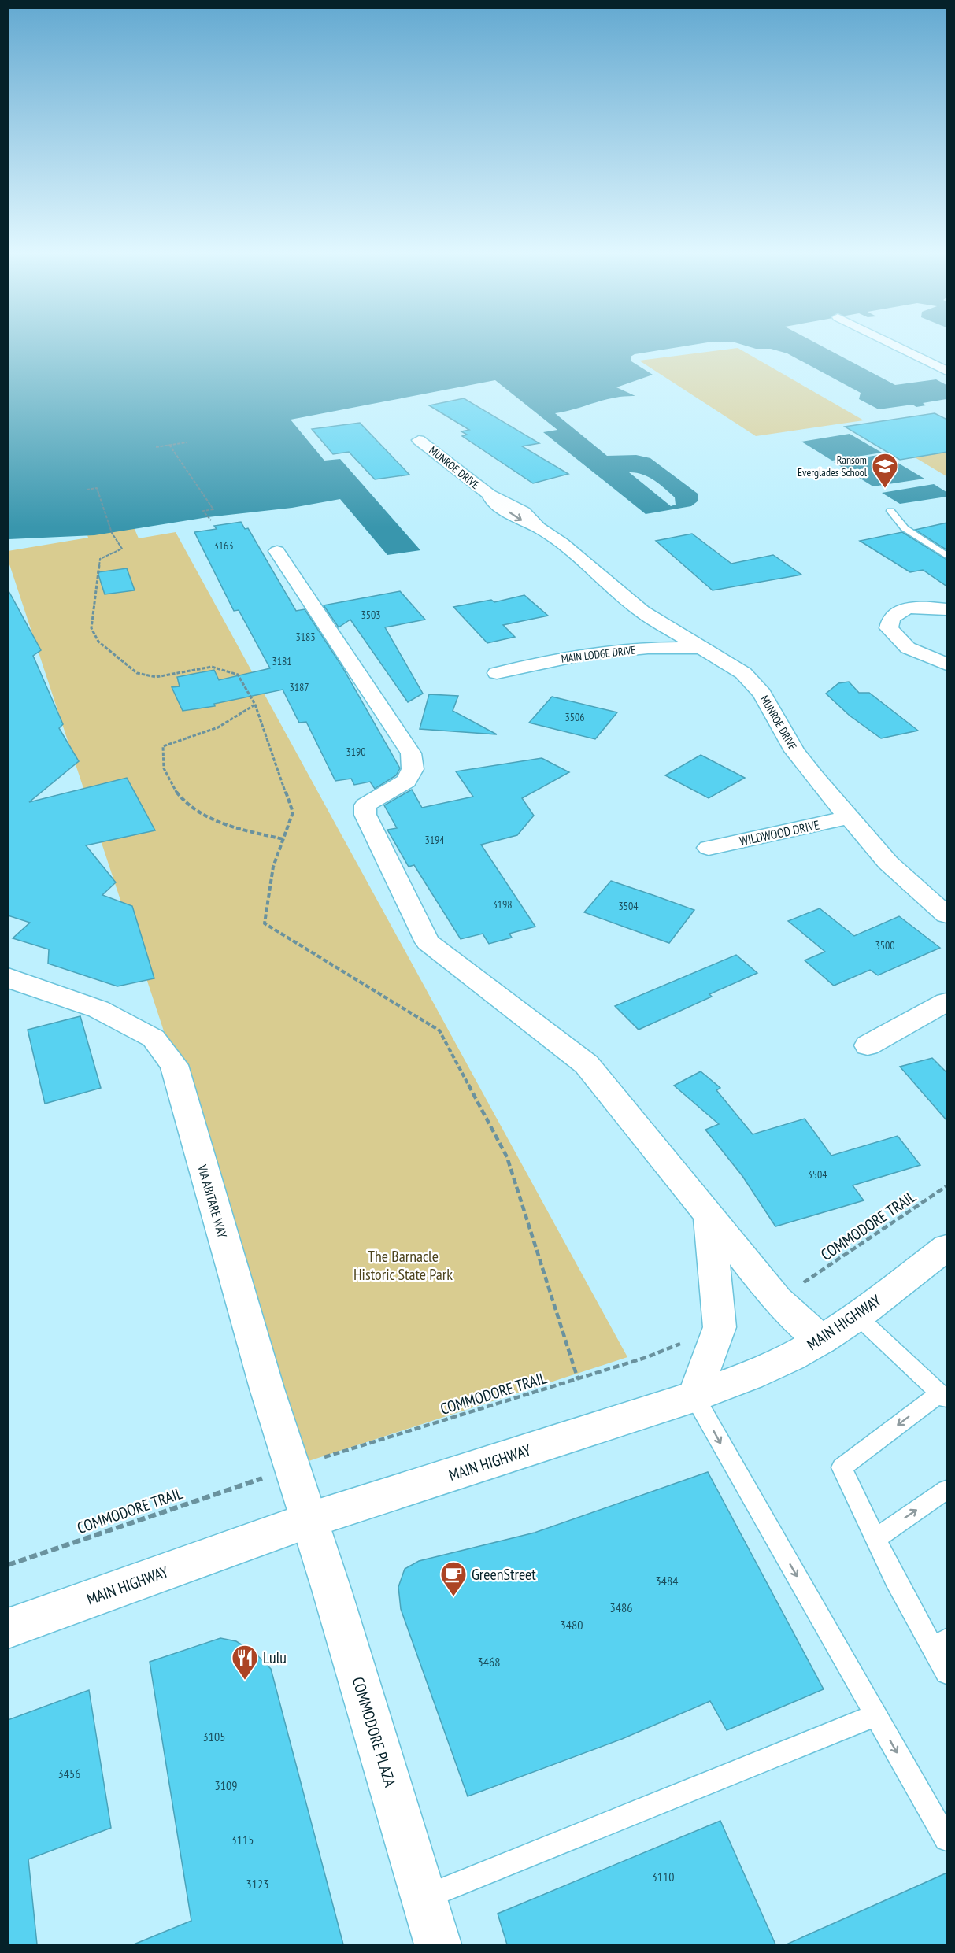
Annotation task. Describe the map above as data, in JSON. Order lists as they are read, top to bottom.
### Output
{
  "streets": {
    "street": [
      "MUNROE DRIVE",
      "MAIN LODGE DRIVE",
      "WILDWOOD DRIVE",
      "VIA ABITARE WAY",
      "MAIN HIGHWAY",
      "COMMODORE PLAZA"
    ],
    "path": ["COMMODORE TRAIL"]
  },
  "crossings": [
    ["MUNROE DRIVE", "MAIN LODGE DRIVE"],
    ["MUNROE DRIVE", "WILDWOOD DRIVE"],
    ["VIA ABITARE WAY", "MAIN HIGHWAY"],
    ["VIA ABITARE WAY", "COMMODORE PLAZA"],
    ["MAIN HIGHWAY", "COMMODORE PLAZA"]
  ],
  "parks": ["The Barnacle Historic State Park"],
  "places": {
    "school or university": ["Ransom Everglades School"],
    "cafe": ["GreenStreet"],
    "restaurant": ["Lulu"]
  },
  "house_numbers": [
    "3163",
    "3503",
    "3183",
    "3181",
    "3187",
    "3506",
    "3190",
    "3194",
    "3198",
    "3504",
    "3500",
    "3504",
    "3484",
    "3486",
    "3480",
    "3468",
    "3105",
    "3456",
    "3109",
    "3115",
    "3110",
    "3123"
  ]
}
